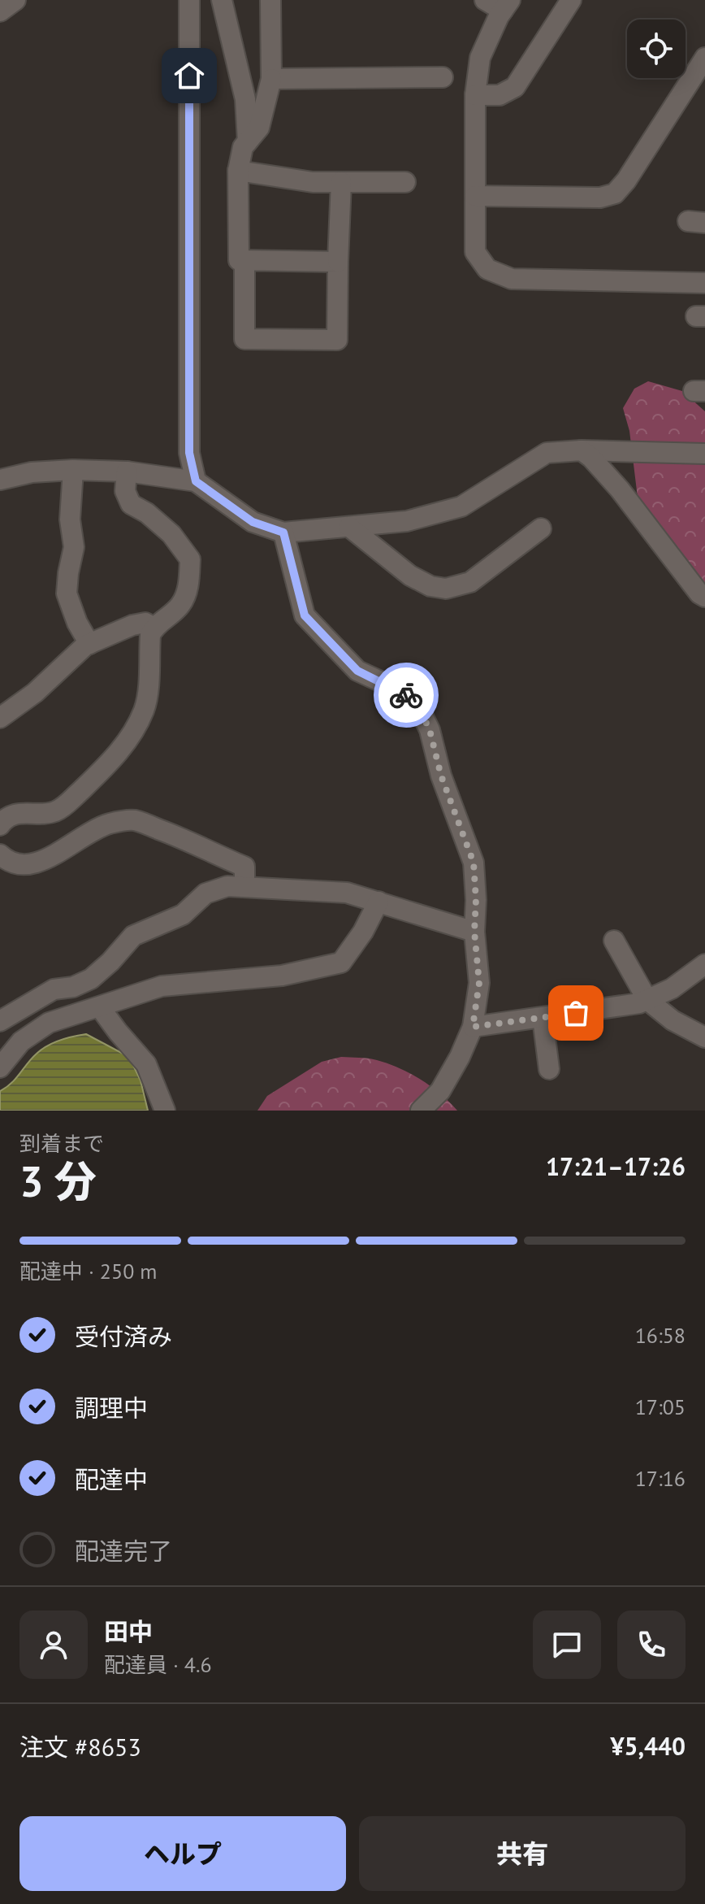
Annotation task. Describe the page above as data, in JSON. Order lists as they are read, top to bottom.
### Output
{
  "page": {
    "heading": ["3 分", "到着まで", "17:21–17:26"],
    "panel": [
      "田中",
      "配達員 · 4.6",
      "注文 #8653",
      "¥5,440"
    ],
    "bar": "配達中 · 250 m",
    "list": [
      ["受付済み", "16:58"],
      ["調理中", "17:05"],
      ["配達中", "17:16"],
      "配達完了"
    ],
    "buttons": ["ヘルプ", "共有"]
  }
}
